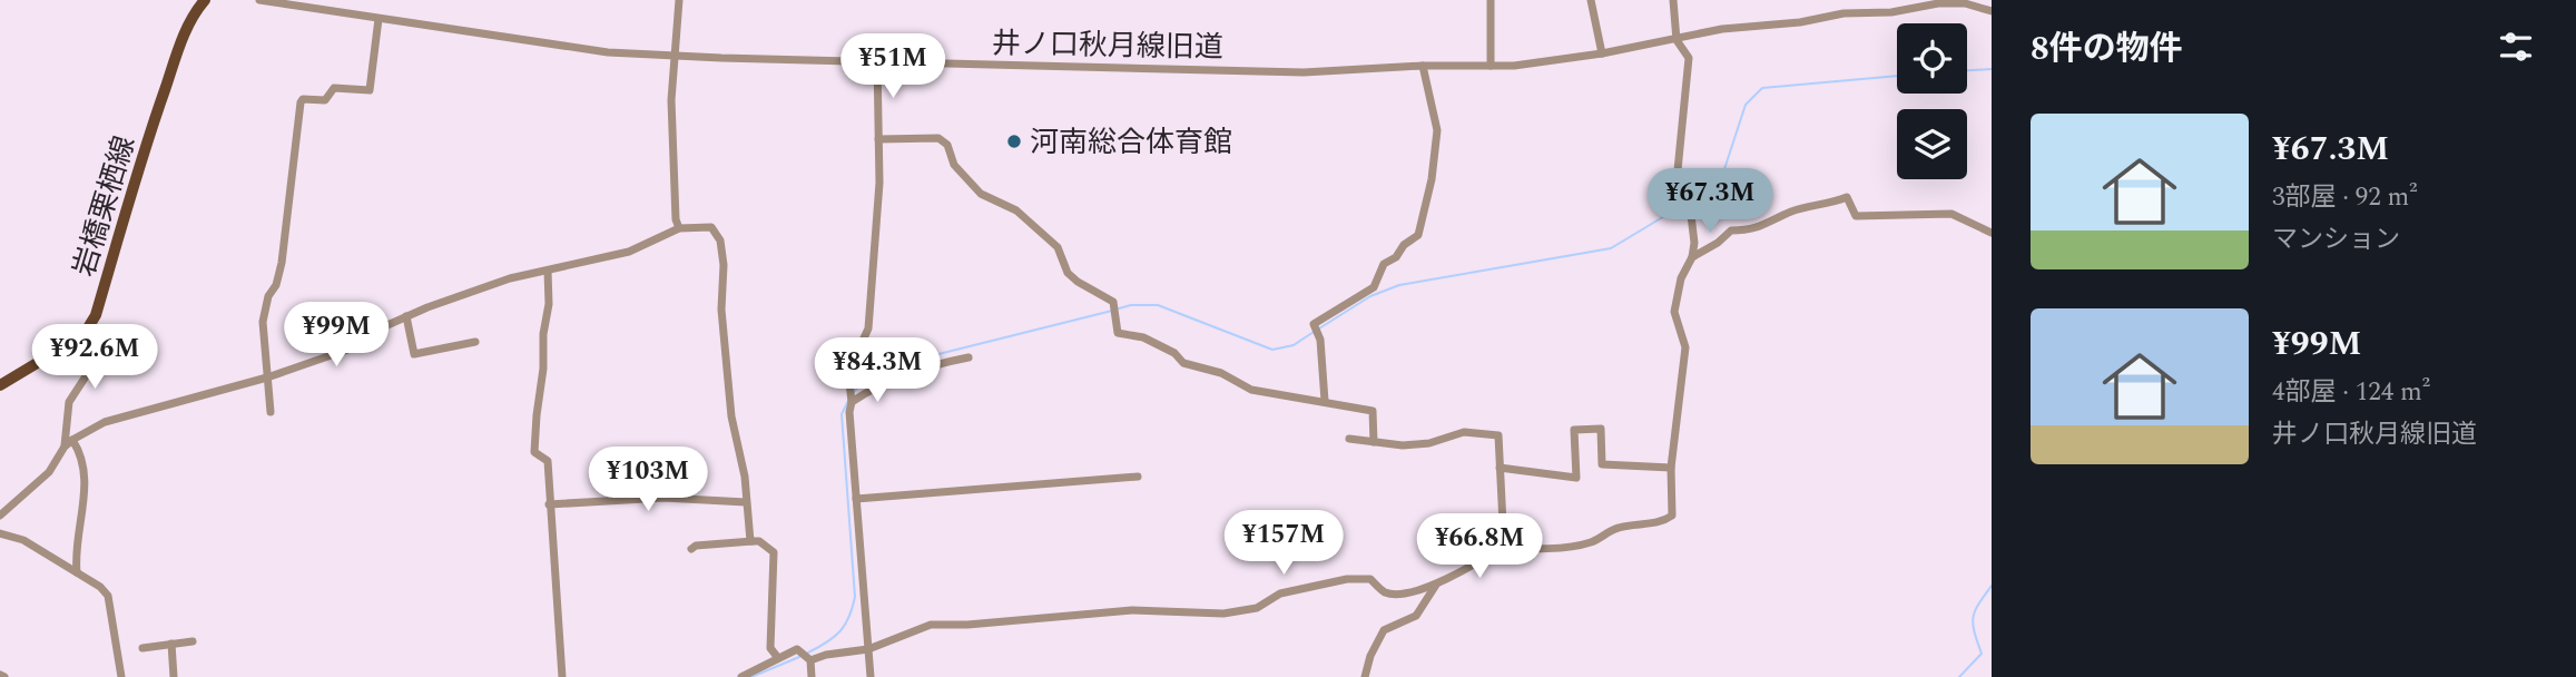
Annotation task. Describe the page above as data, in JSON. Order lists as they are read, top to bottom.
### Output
{
  "streets": {
    "main road": ["岩橋栗栖線"],
    "street": ["井ノ口秋月線旧道"]
  },
  "places": ["河南総合体育館"],
  "page": {
    "heading": "8件の物件",
    "price": [
      "¥51M",
      "¥67.3M",
      "¥99M",
      "¥92.6M",
      "¥84.3M",
      "¥103M",
      "¥157M",
      "¥66.8M"
    ],
    "list": [
      {
        "name": "¥67.3M",
        "note": "3部屋 · 92 m² · マンション"
      },
      {
        "name": "¥99M",
        "note": "4部屋 · 124 m² · 井ノ口秋月線旧道"
      }
    ]
  }
}
